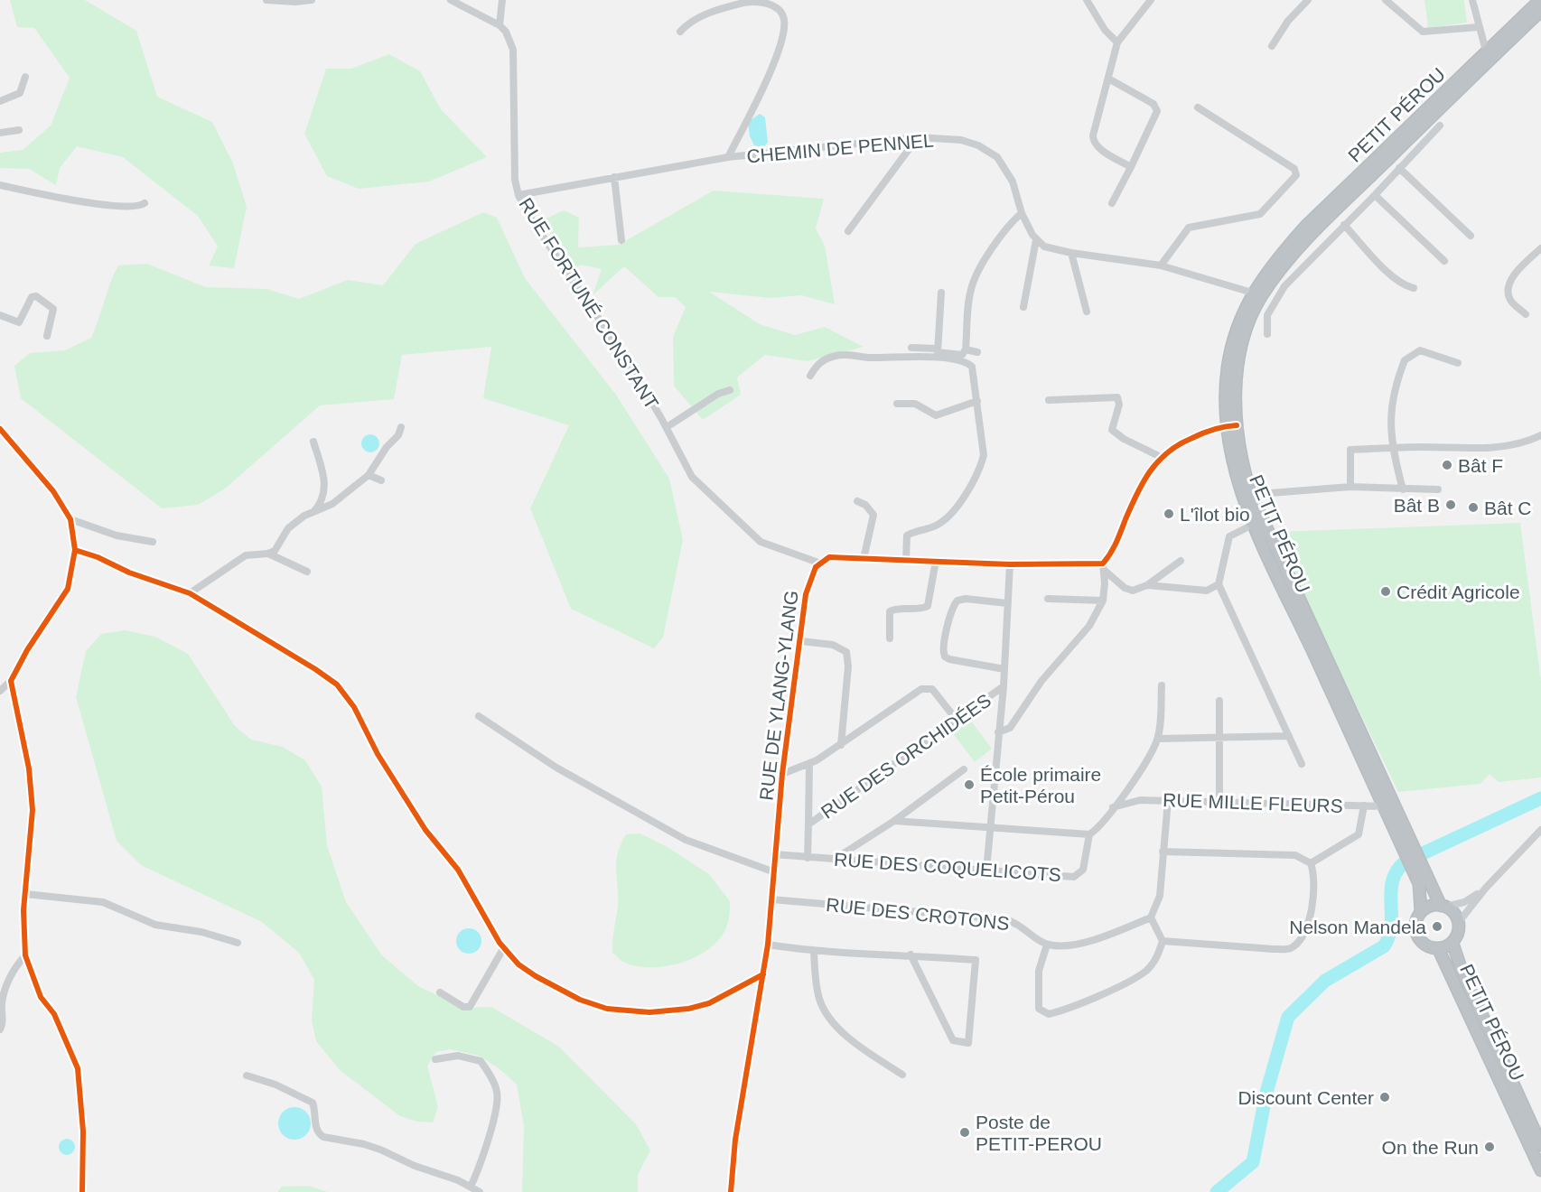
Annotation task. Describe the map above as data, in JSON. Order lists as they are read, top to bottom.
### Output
{
  "streets": {
    "highway": ["PETIT PÉROU"],
    "street": [
      "CHEMIN DE PENNEL",
      "RUE FORTUNÉ CONSTANT",
      "RUE DE YLANG-YLANG",
      "RUE DES ORCHIDÉES",
      "RUE MILLE FLEURS",
      "RUE DES COQUELICOTS",
      "RUE DES CROTONS"
    ]
  },
  "crossings": [
    ["PETIT PÉROU", "RUE MILLE FLEURS"],
    ["CHEMIN DE PENNEL", "RUE FORTUNÉ CONSTANT"],
    ["RUE FORTUNÉ CONSTANT", "RUE DE YLANG-YLANG"],
    ["RUE DE YLANG-YLANG", "RUE DES COQUELICOTS"],
    ["RUE DE YLANG-YLANG", "RUE DES CROTONS"],
    ["RUE DES ORCHIDÉES", "RUE DES COQUELICOTS"]
  ],
  "places": [
    "Bât F",
    "Bât B",
    "Bât C",
    "L'îlot bio",
    "Crédit Agricole",
    "École primaire Petit-Pérou",
    "Nelson Mandela",
    "Discount Center",
    "Poste de PETIT-PEROU",
    "On the Run"
  ]
}
